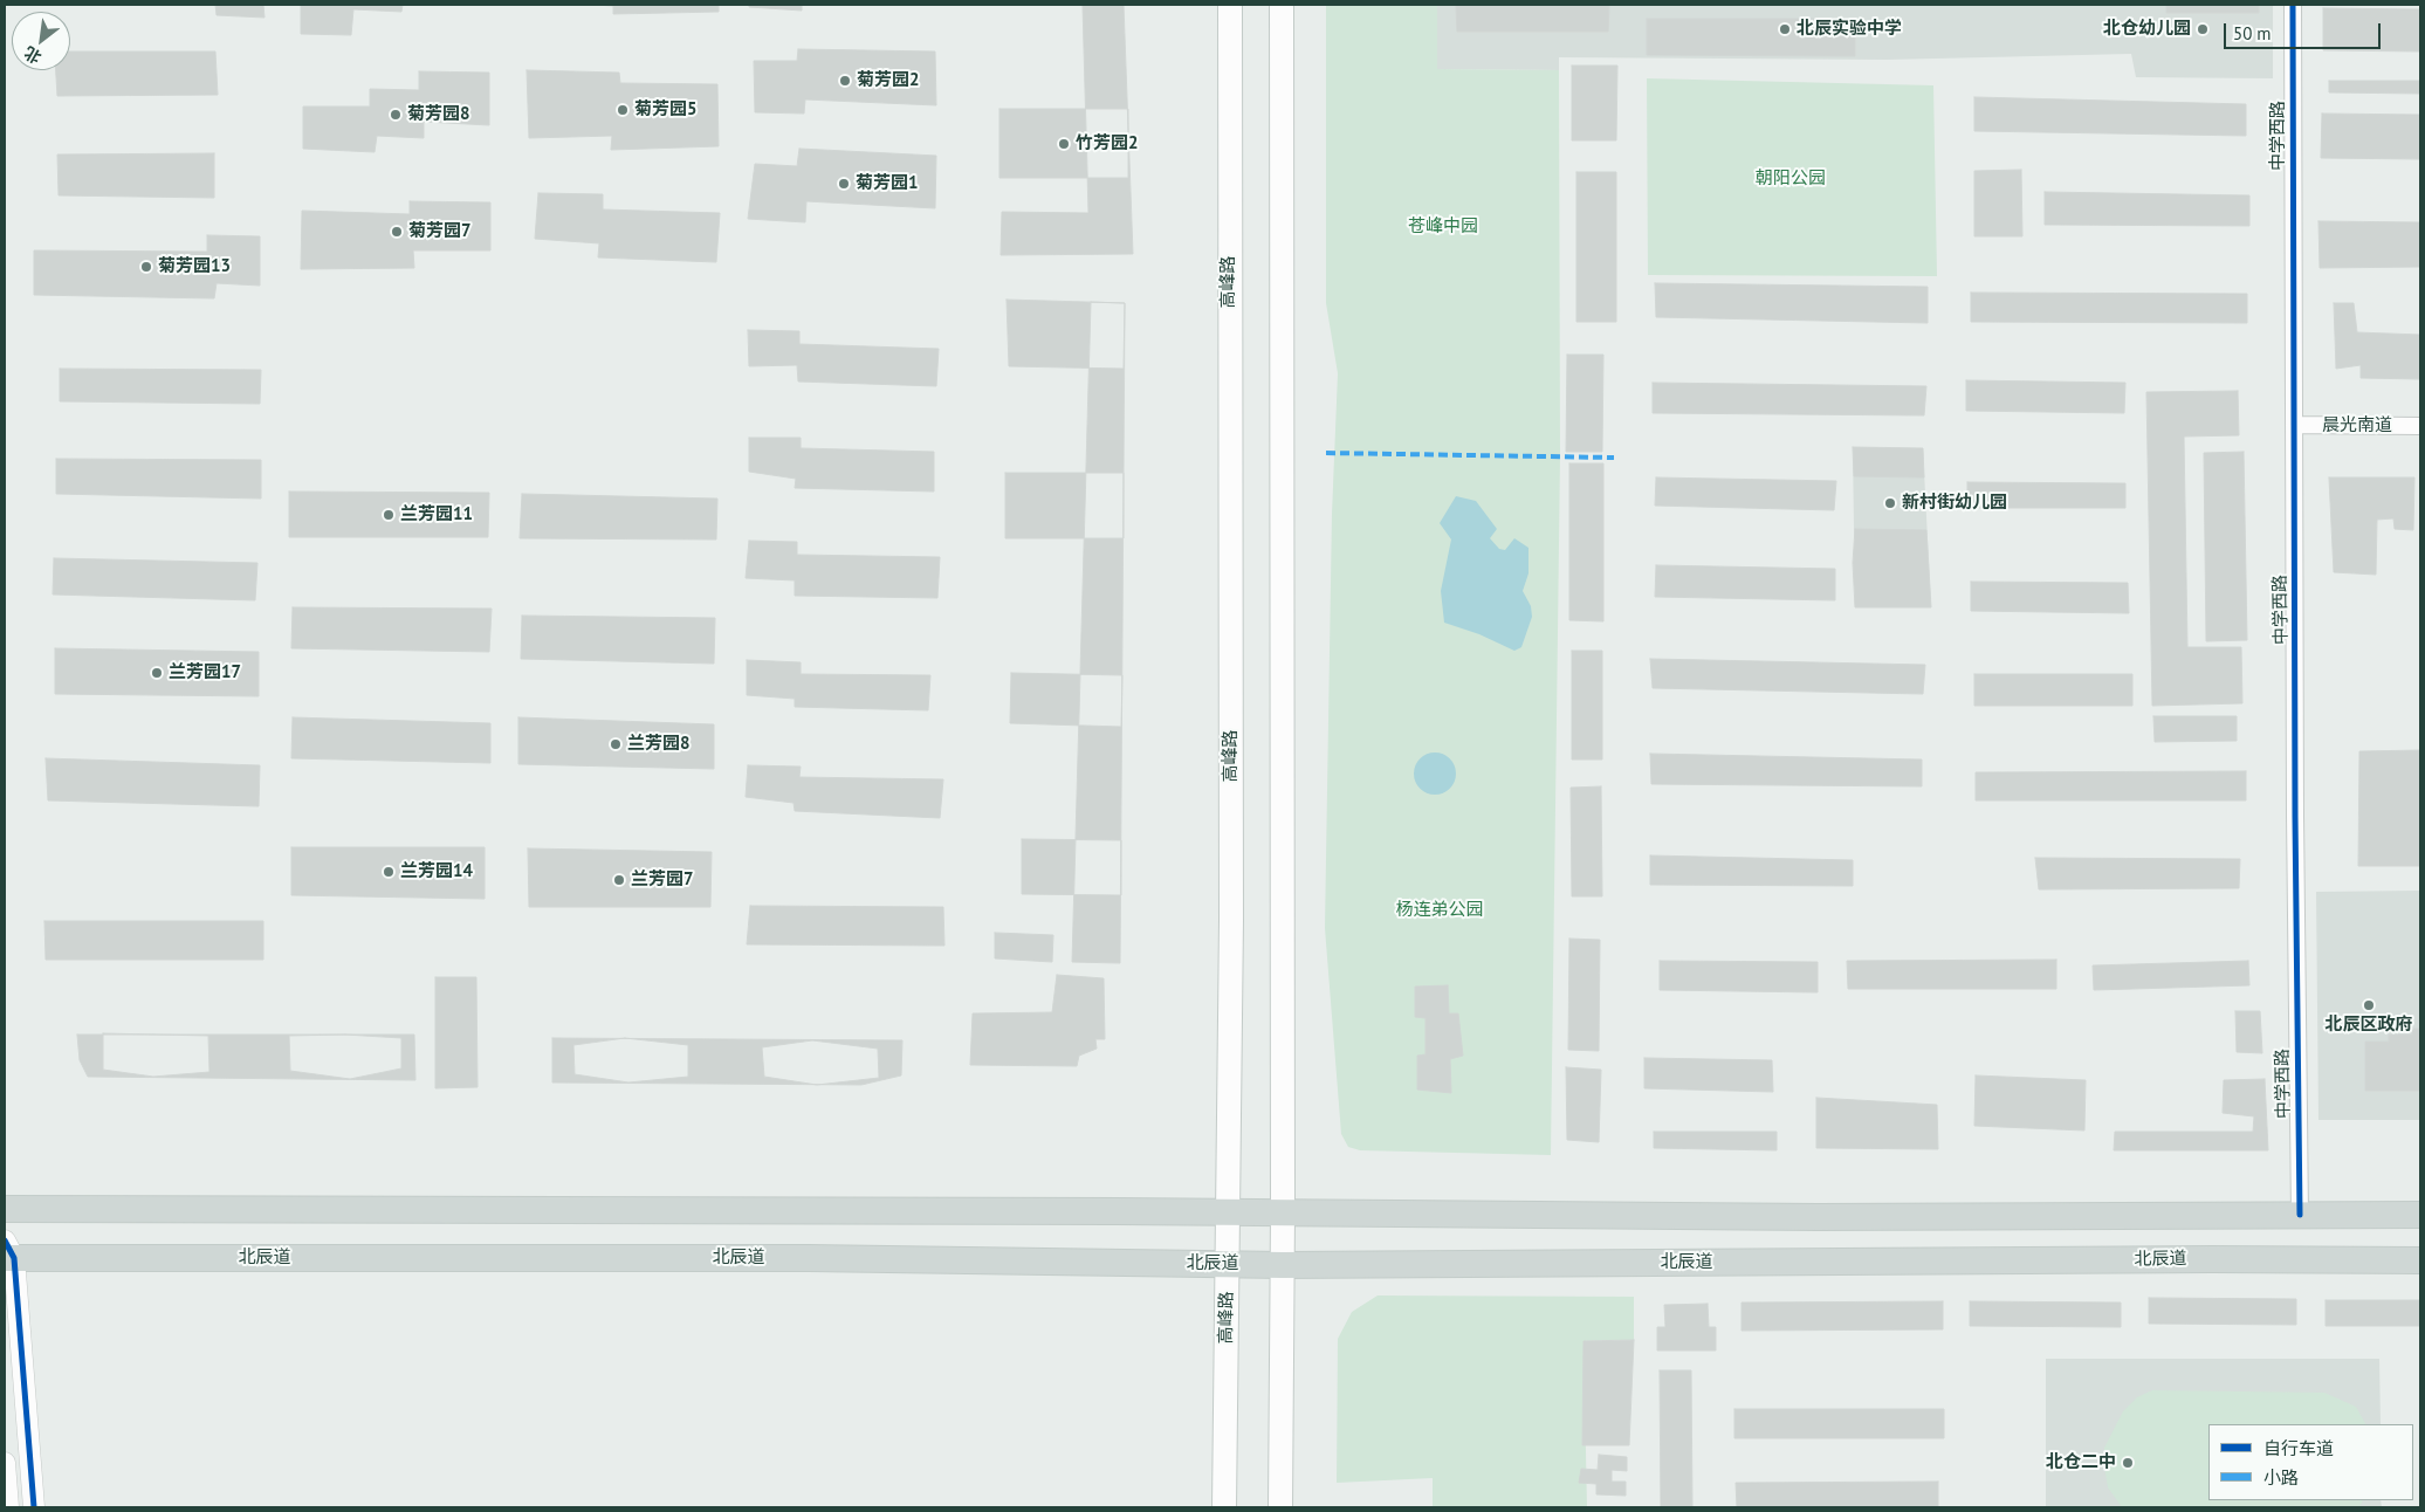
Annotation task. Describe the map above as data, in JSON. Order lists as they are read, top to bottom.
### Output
{
  "streets": {
    "main road": ["高峰路", "北辰道"],
    "street": ["中学西路", "晨光南道"]
  },
  "crossings": [
    ["中学西路", "晨光南道"],
    ["高峰路", "北辰道"]
  ],
  "parks": ["朝阳公园", "苍峰中园", "杨连弟公园"],
  "places": [
    "北辰实验中学",
    "北仓幼儿园",
    "菊芳园2",
    "菊芳园5",
    "菊芳园8",
    "竹芳园2",
    "菊芳园1",
    "菊芳园7",
    "菊芳园13",
    "新村街幼儿园",
    "兰芳园11",
    "兰芳园17",
    "兰芳园8",
    "兰芳园14",
    "兰芳园7",
    "北辰区政府",
    "北仓二中"
  ],
  "legend": ["自行车道", "小路"],
  "scale_bar": "50 m",
  "north": "bottom left"
}
